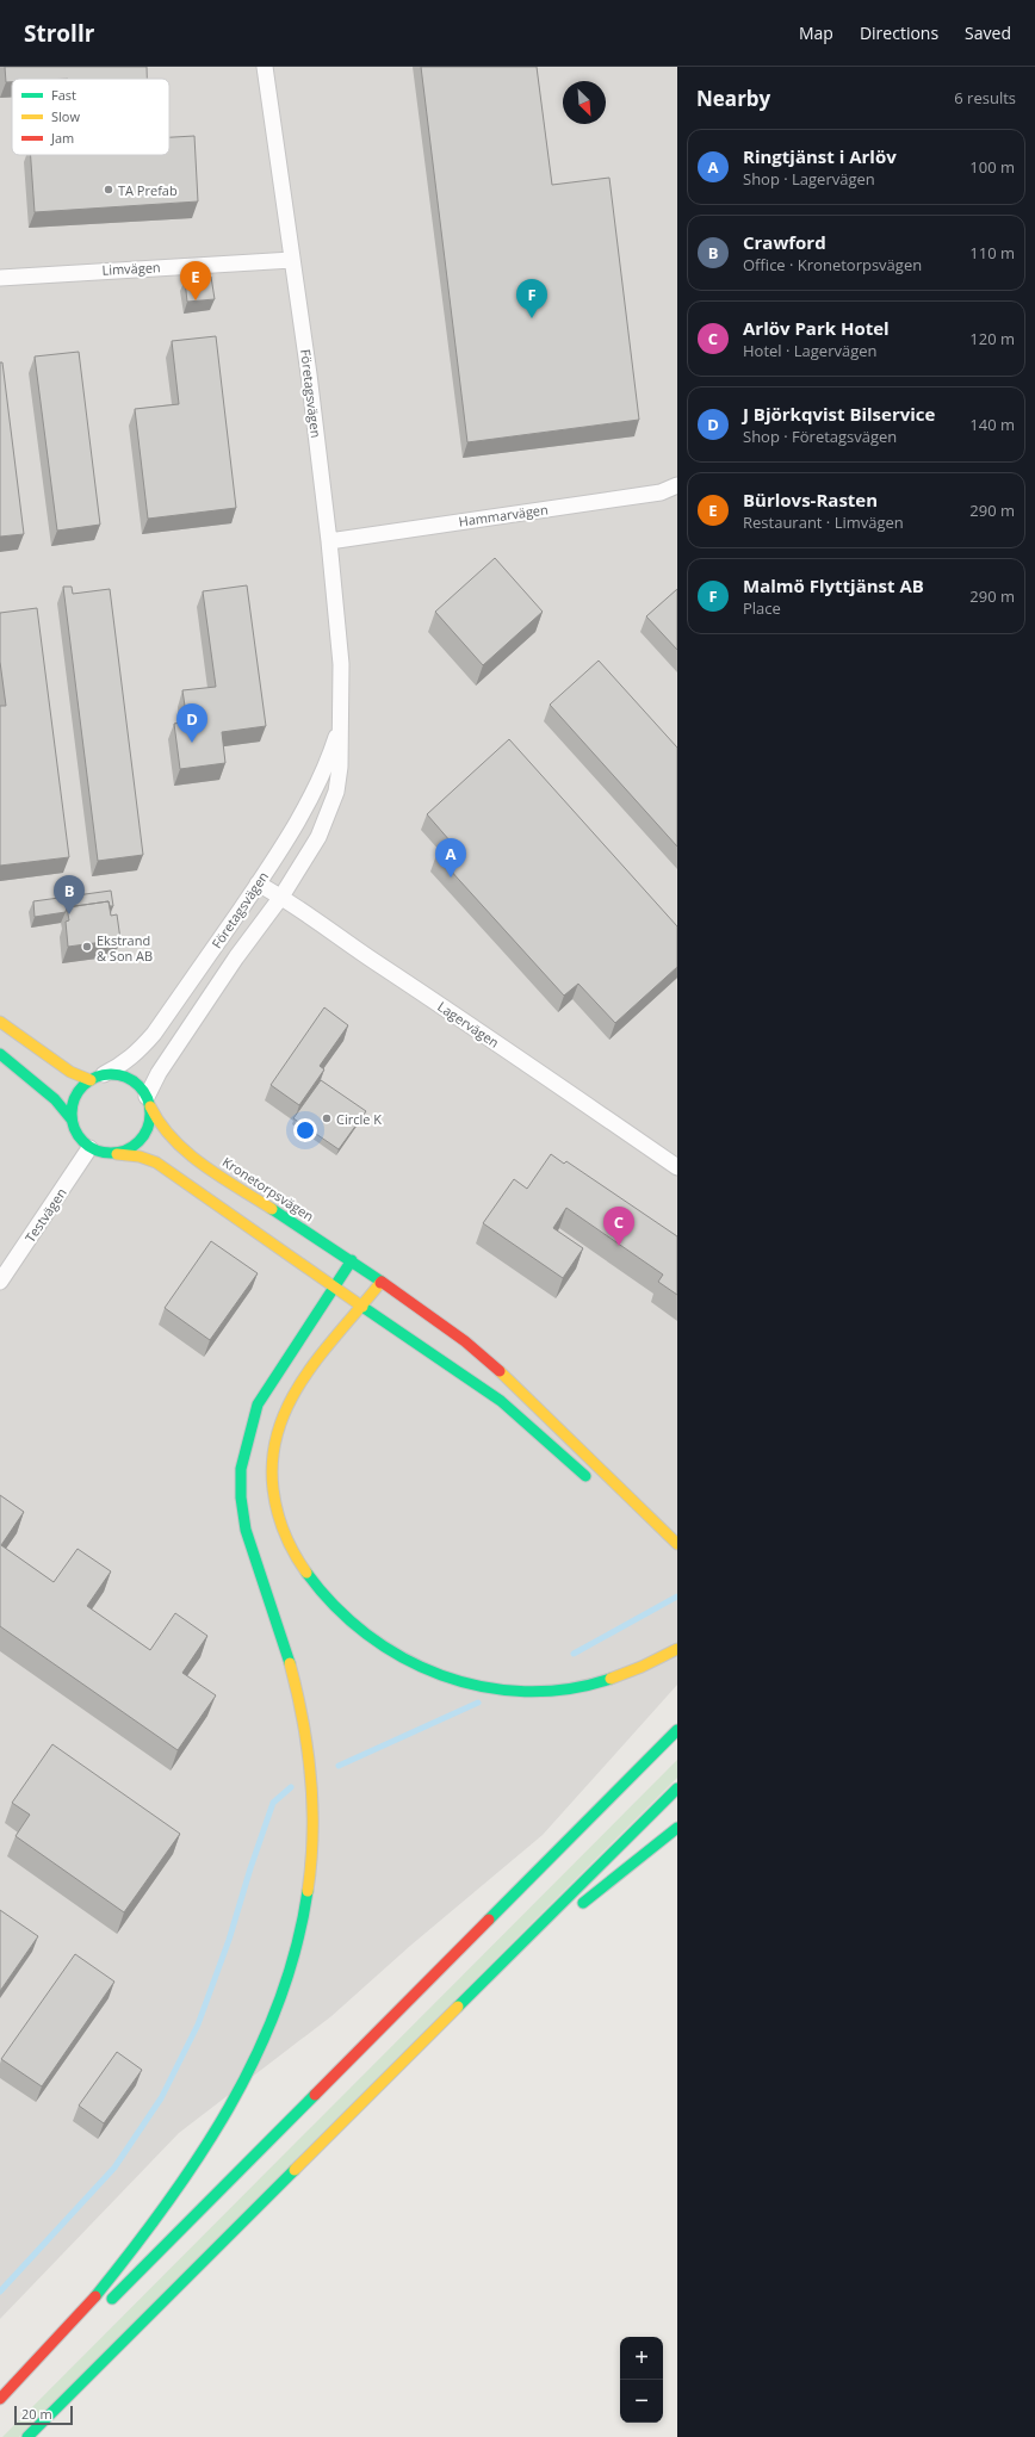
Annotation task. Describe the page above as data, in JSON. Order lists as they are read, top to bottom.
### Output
{
  "streets": {
    "main road": ["Kronetorpsvägen"],
    "street": [
      "Limvägen",
      "Företagsvägen",
      "Hammarvägen",
      "Lagervägen",
      "Testvägen"
    ]
  },
  "crossings": [
    ["Limvägen", "Företagsvägen"],
    ["Företagsvägen", "Hammarvägen"],
    ["Företagsvägen", "Lagervägen"],
    ["Företagsvägen", "Kronetorpsvägen"],
    ["Företagsvägen", "Testvägen"],
    ["Kronetorpsvägen", "Testvägen"]
  ],
  "places": ["TA Prefab", "Ekstrand & Son AB", "Circle K"],
  "legend": ["Fast", "Slow", "Jam"],
  "scale_bar": "20 m",
  "north": "bottom right",
  "page": {
    "header": "Strollr",
    "nav": ["Map", "Directions", "Saved"],
    "heading": ["Nearby", "6 results"],
    "list": [
      {
        "mark": "A",
        "name": "Ringtjänst i Arlöv",
        "note": "Shop · Lagervägen",
        "value": "100 m"
      },
      {
        "mark": "B",
        "name": "Crawford",
        "note": "Office · Kronetorpsvägen",
        "value": "110 m"
      },
      {
        "mark": "C",
        "name": "Arlöv Park Hotel",
        "note": "Hotel · Lagervägen",
        "value": "120 m"
      },
      {
        "mark": "D",
        "name": "J Björkqvist Bilservice",
        "note": "Shop · Företagsvägen",
        "value": "140 m"
      },
      {
        "mark": "E",
        "name": "Bürlovs-Rasten",
        "note": "Restaurant · Limvägen",
        "value": "290 m"
      },
      {
        "mark": "F",
        "name": "Malmö Flyttjänst AB",
        "note": "Place",
        "value": "290 m"
      }
    ],
    "pins": [
      "E",
      "F",
      "D",
      "A",
      "B",
      "C"
    ],
    "map_buttons": ["+", "−"],
    "scale": "20 m"
  }
}
